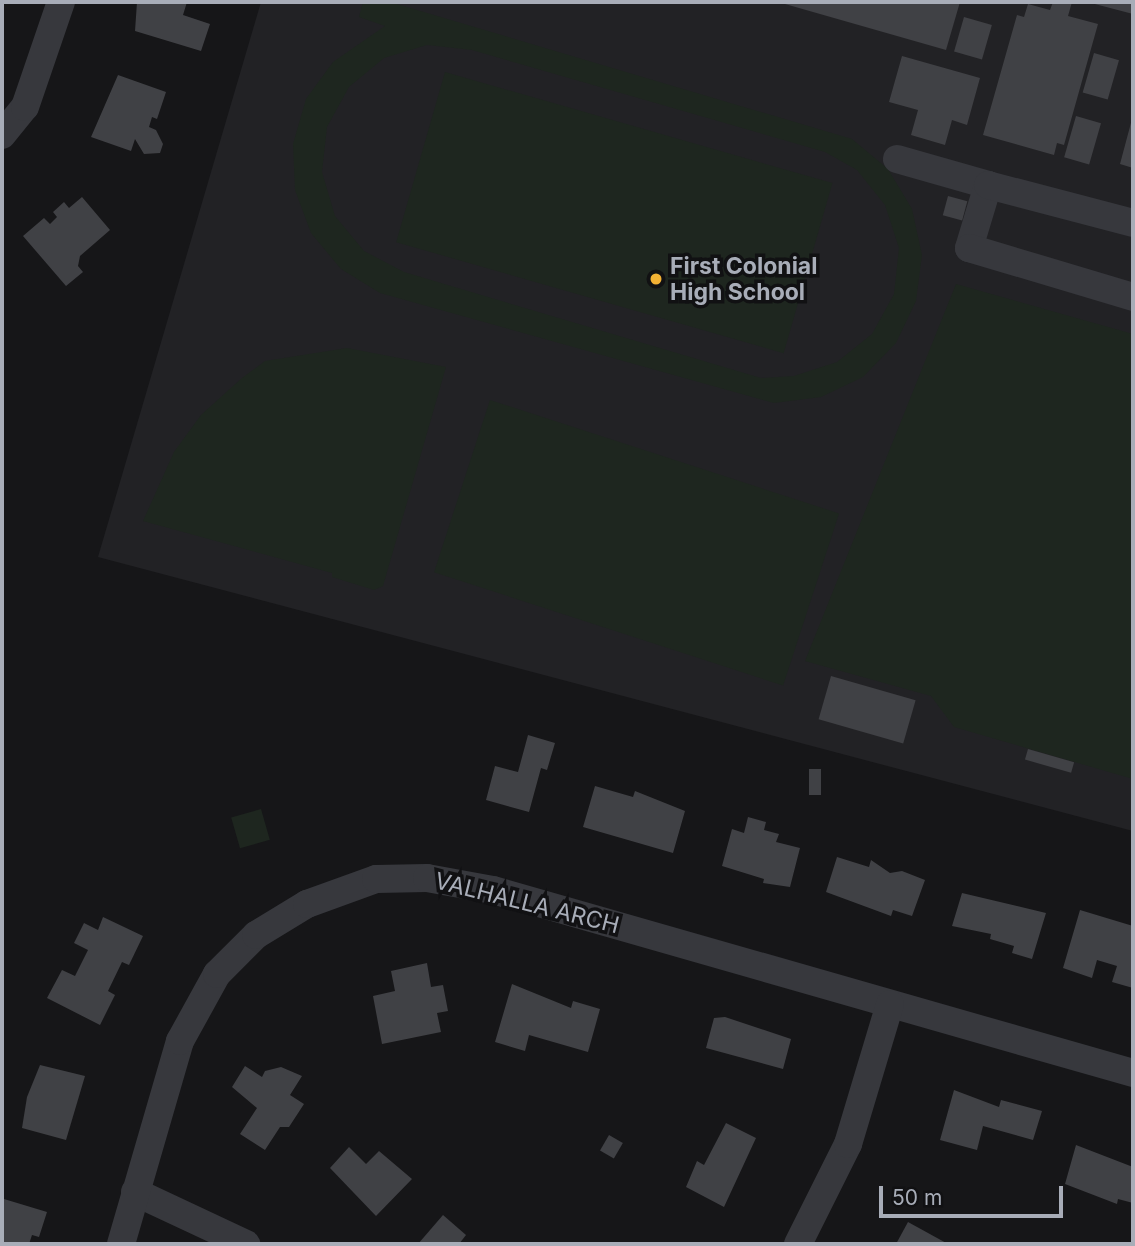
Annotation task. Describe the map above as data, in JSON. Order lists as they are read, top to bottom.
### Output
{
  "streets": {
    "street": ["VALHALLA ARCH"]
  },
  "places": ["First Colonial High School"],
  "scale_bar": "50 m"
}
